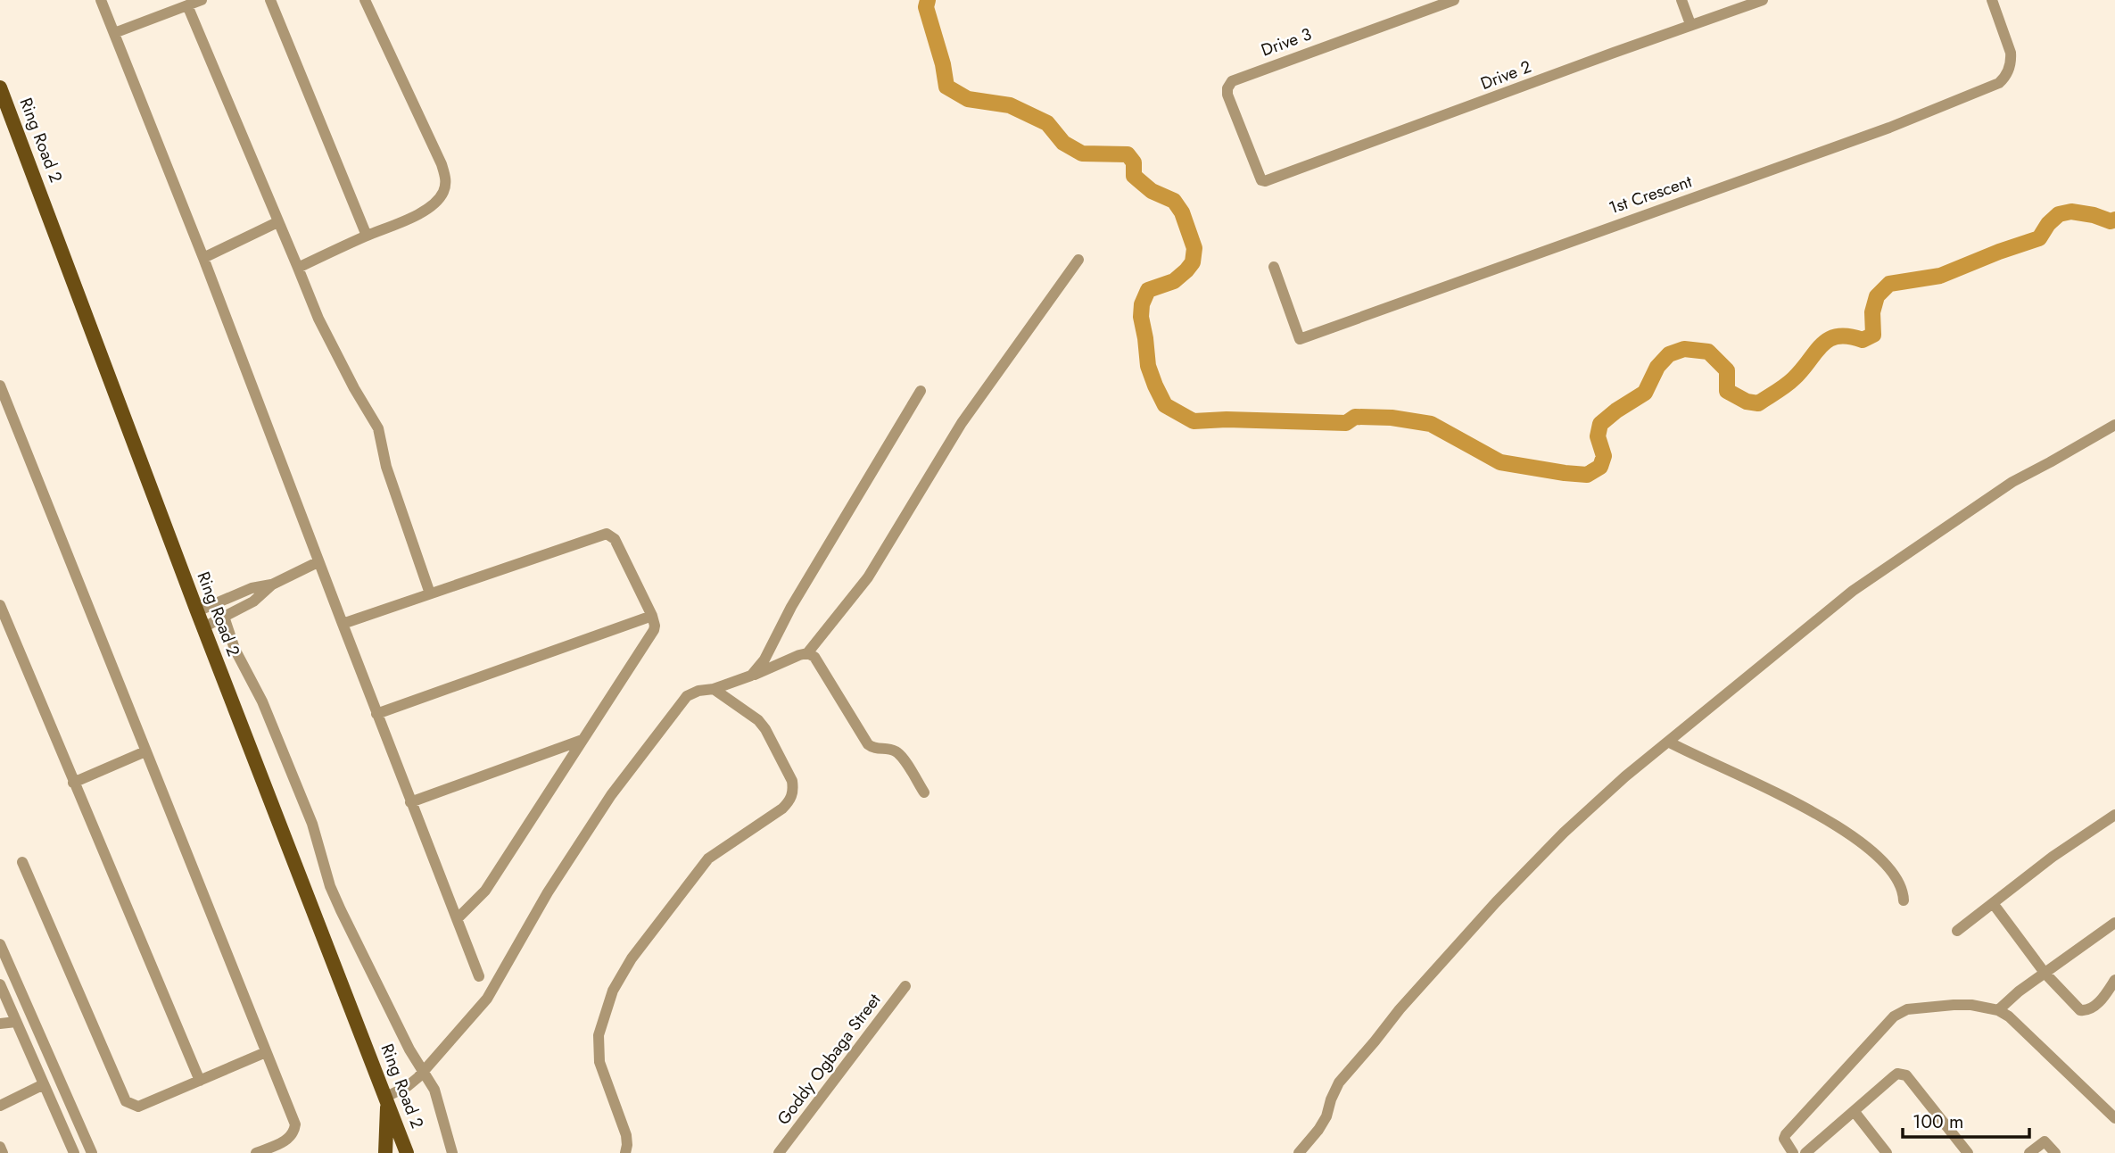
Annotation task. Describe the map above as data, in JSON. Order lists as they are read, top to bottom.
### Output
{
  "streets": {
    "main road": ["Ring Road 2"],
    "street": [
      "Drive 3",
      "Drive 2",
      "1st Crescent",
      "Goddy Ogbaga Street"
    ]
  },
  "crossings": [
    ["Drive 3", "Drive 2"]
  ],
  "scale_bar": "100 m"
}
